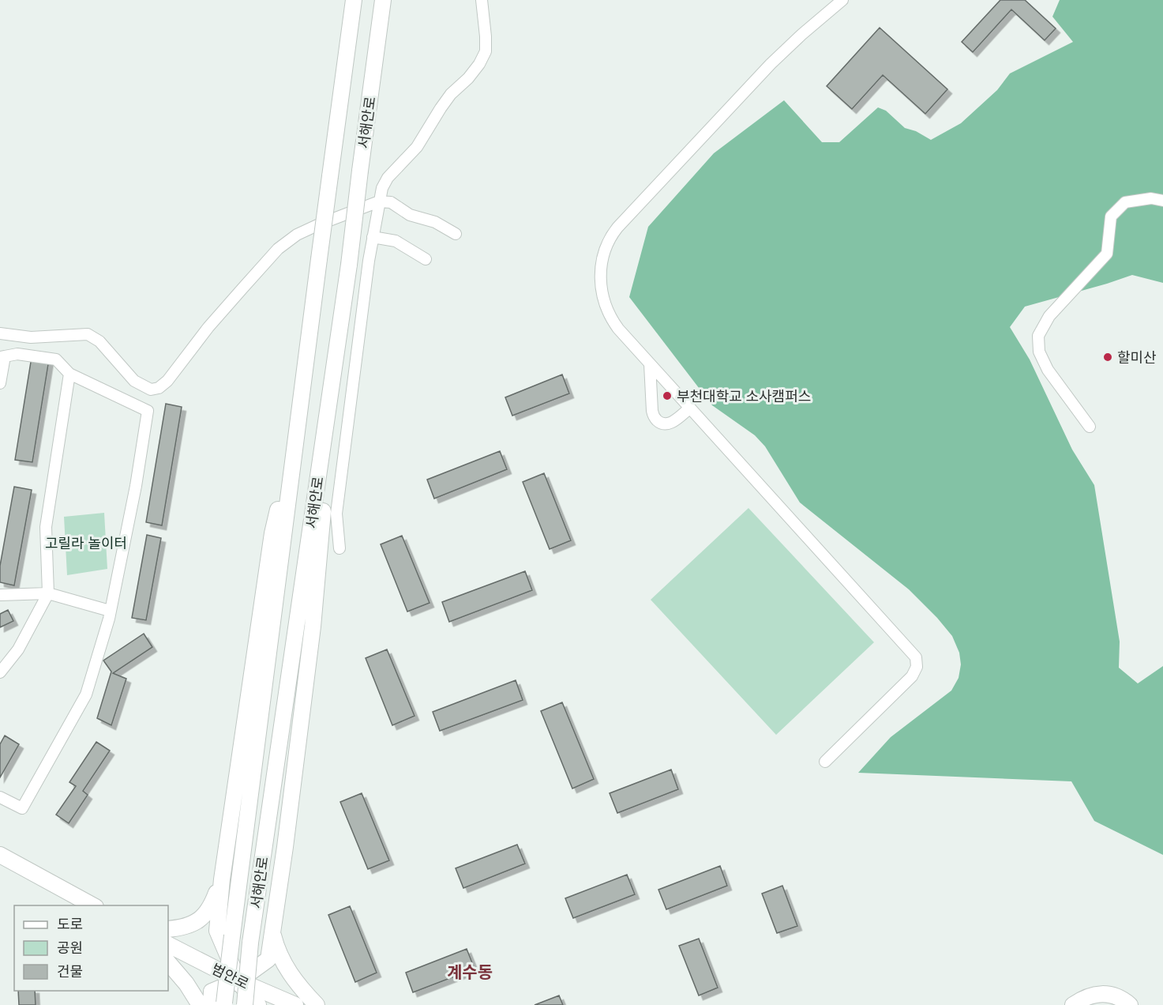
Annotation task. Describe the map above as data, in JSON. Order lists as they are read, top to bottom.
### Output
{
  "streets": {
    "main road": ["서해안로", "범안로"]
  },
  "districts": ["계수동"],
  "parks": ["고릴라 놀이터"],
  "places": ["할미산", "부천대학교 소사캠퍼스"],
  "legend": ["도로", "공원", "건물"]
}
